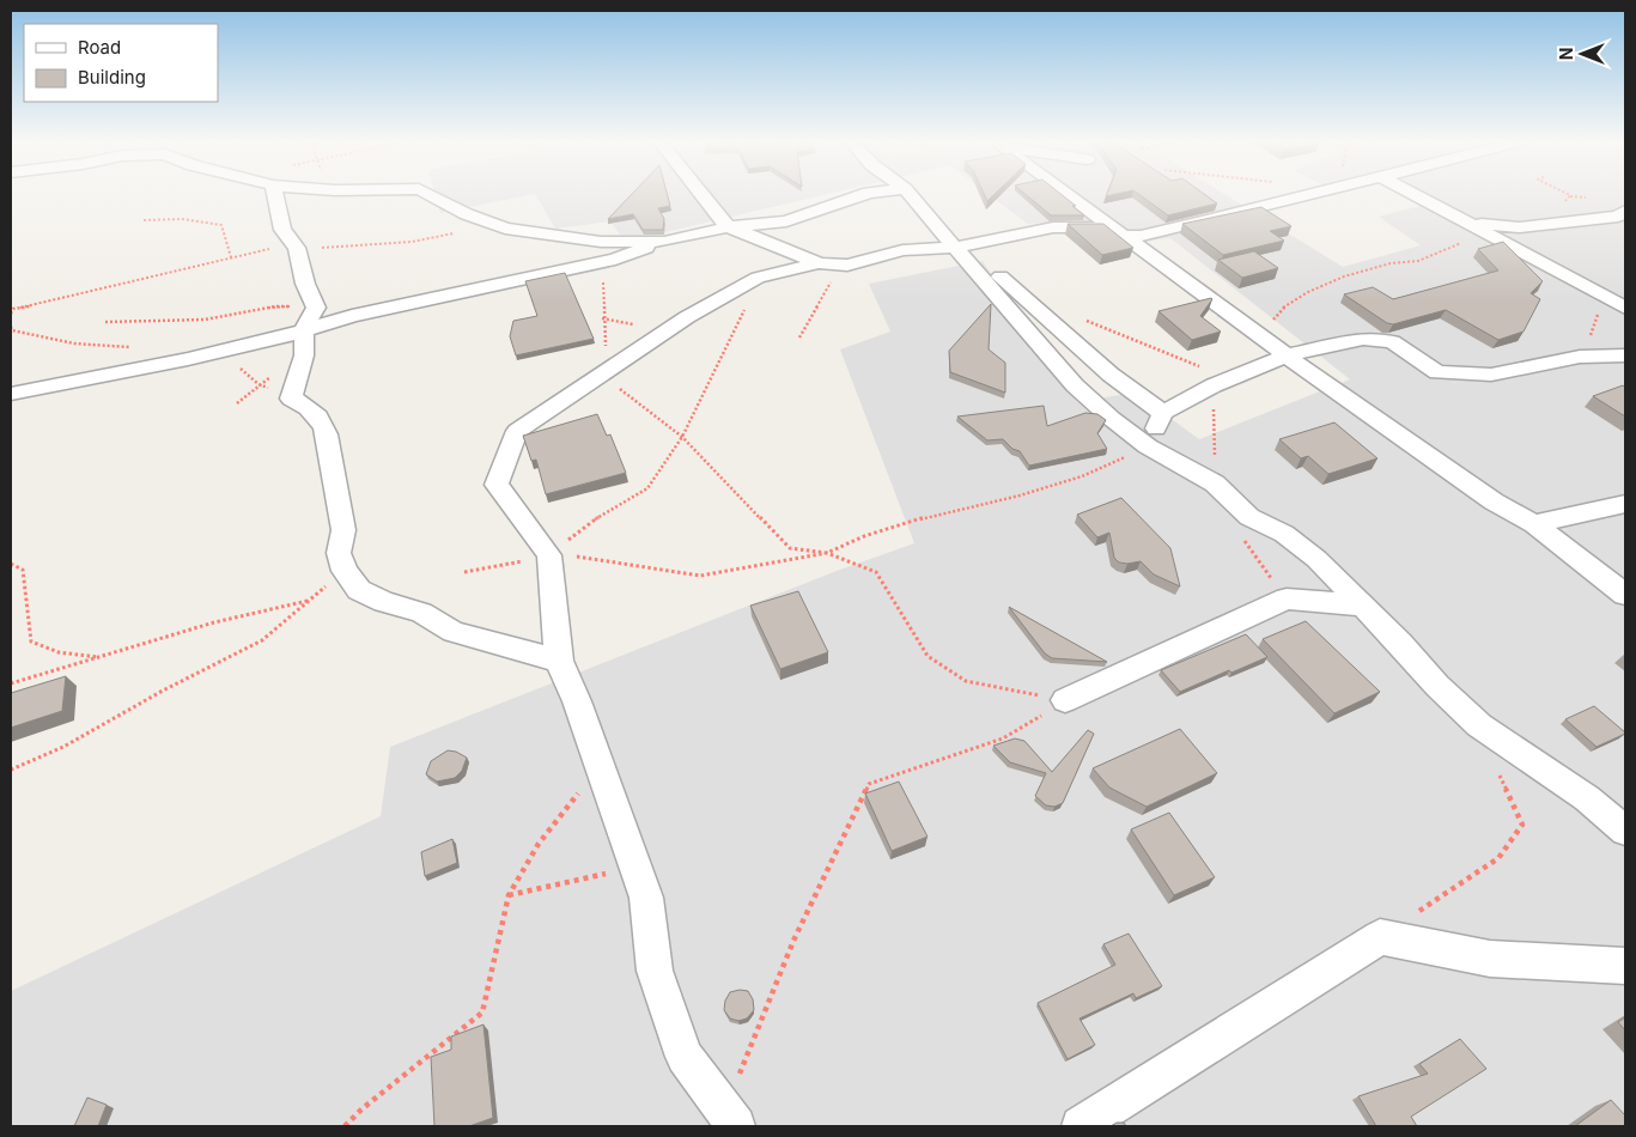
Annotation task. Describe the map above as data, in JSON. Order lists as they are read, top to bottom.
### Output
{
  "legend": ["Road", "Building"],
  "north": "left"
}
